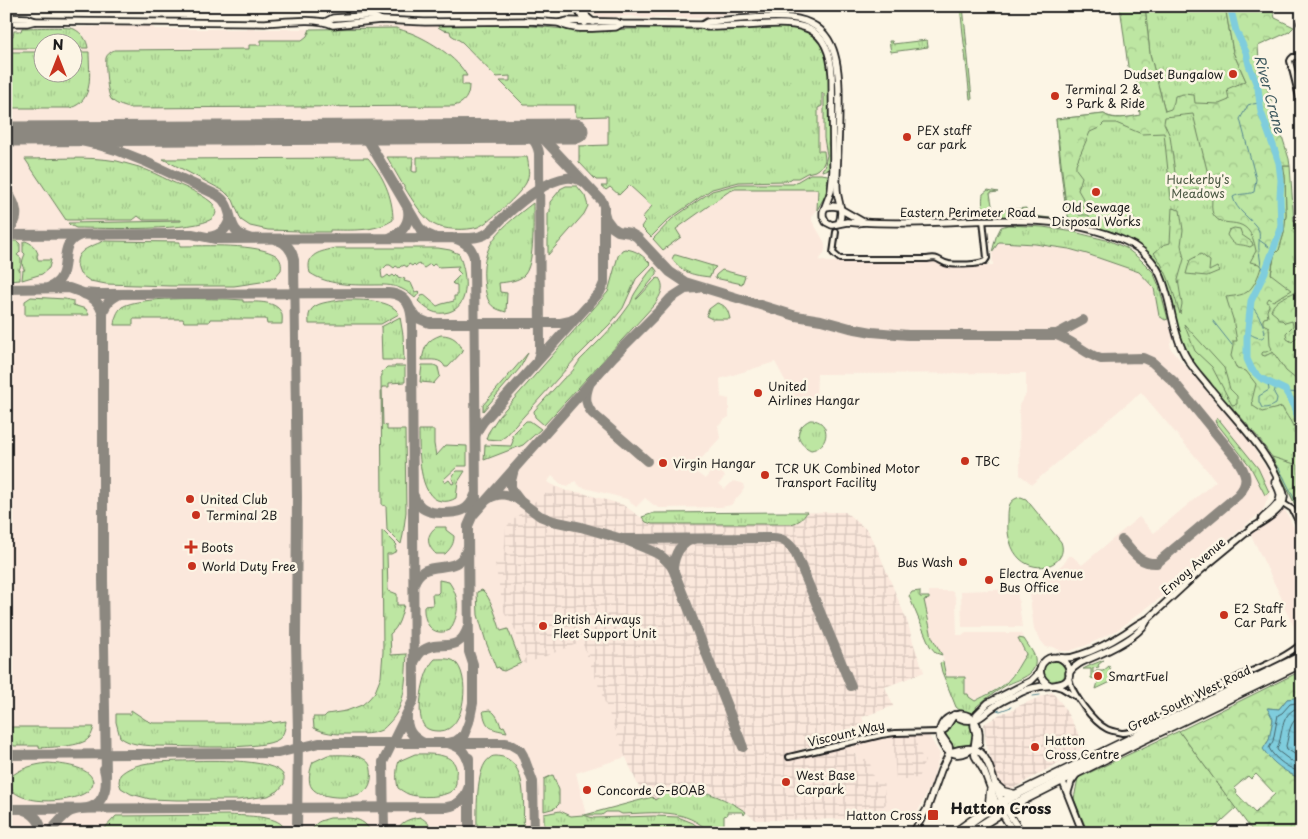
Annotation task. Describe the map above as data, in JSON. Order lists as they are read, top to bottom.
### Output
{
  "streets": {
    "highway": ["Great South West Road"],
    "street": ["Eastern Perimeter Road", "Envoy Avenue", "Viscount Way"]
  },
  "crossings": [
    ["Eastern Perimeter Road", "Envoy Avenue"]
  ],
  "districts": ["Hatton Cross"],
  "water": ["River Crane"],
  "parks": ["Huckerby's Meadows"],
  "places": {
    "other": [
      "Dudset Bungalow",
      "Terminal 2 & 3 Park & Ride",
      "PEX staff car park",
      "Old Sewage Disposal Works",
      "United Airlines Hangar",
      "TBC",
      "Virgin Hangar",
      "TCR UK Combined Motor Transport Facility",
      "United Club",
      "Terminal 2B",
      "Bus Wash",
      "World Duty Free",
      "Electra Avenue Bus Office",
      "E2 Staff Car Park",
      "British Airways Fleet Support Unit",
      "SmartFuel",
      "Hatton Cross Centre",
      "West Base Carpark",
      "Concorde G-BOAB"
    ],
    "health": ["Boots"],
    "transit": ["Hatton Cross"]
  },
  "north": "top"
}
